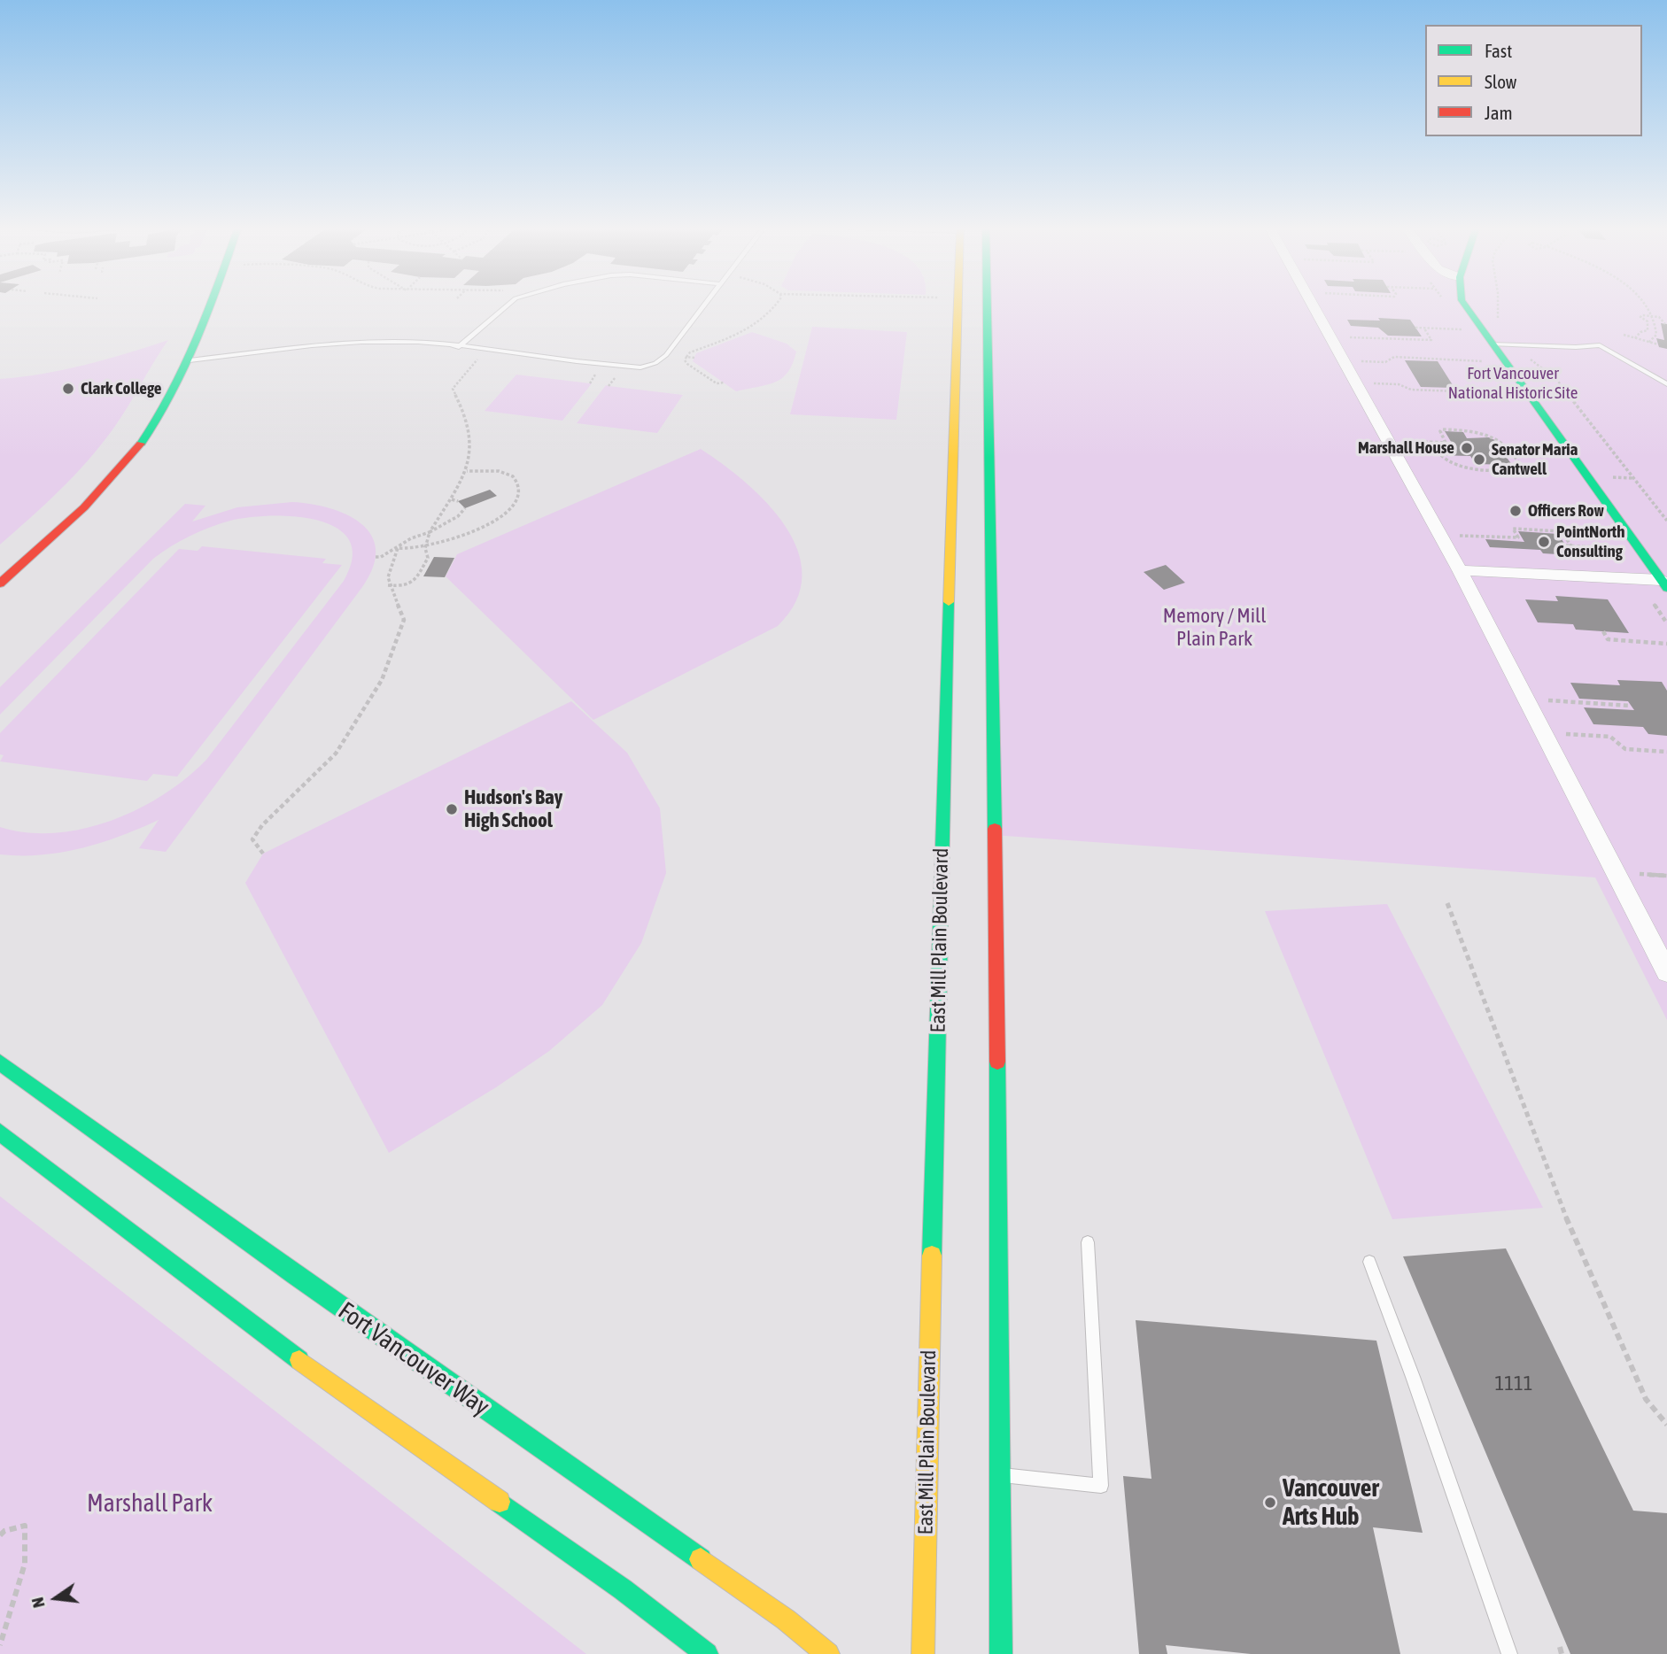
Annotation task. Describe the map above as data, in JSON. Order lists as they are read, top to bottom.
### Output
{
  "streets": {
    "main road": ["East Mill Plain Boulevard", "Fort Vancouver Way"]
  },
  "parks": ["Fort Vancouver National Historic Site", "Memory / Mill Plain Park", "Marshall Park"],
  "places": [
    "Clark College",
    "Marshall House",
    "Senator Maria Cantwell",
    "Officers Row",
    "PointNorth Consulting",
    "Hudson's Bay High School",
    "Vancouver Arts Hub"
  ],
  "house_numbers": ["1111"],
  "legend": ["Fast", "Slow", "Jam"],
  "north": "left"
}
